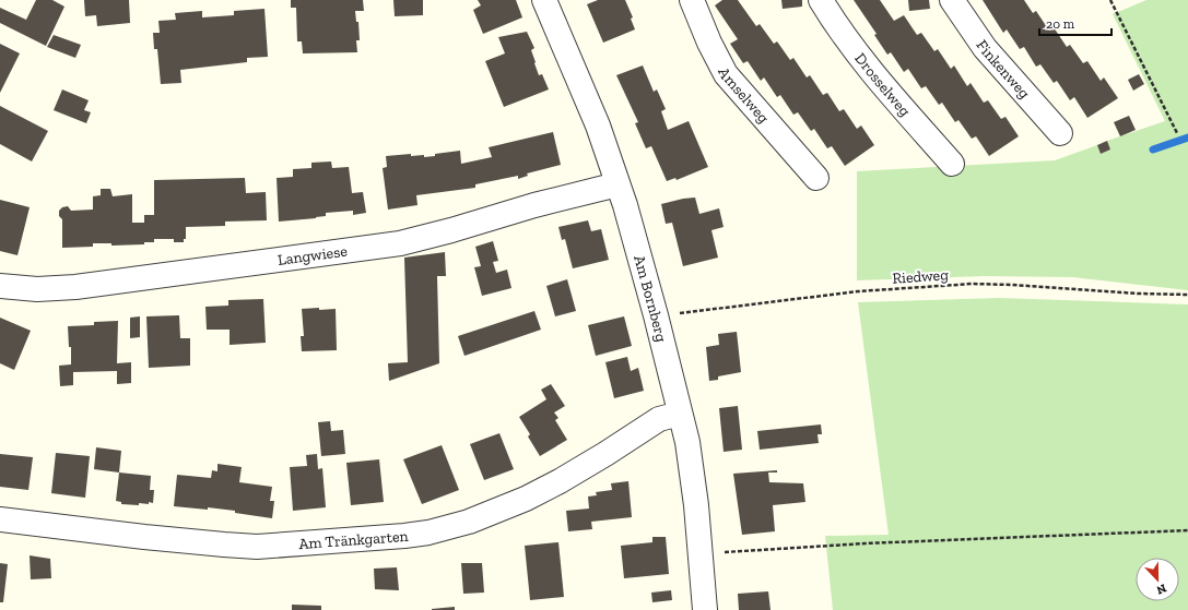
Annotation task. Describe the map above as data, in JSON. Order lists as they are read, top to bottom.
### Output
{
  "streets": {
    "street": [
      "Finkenweg",
      "Drosselweg",
      "Amselweg",
      "Langwiese",
      "Am Bornberg",
      "Am Tränkgarten"
    ],
    "path": ["Riedweg"]
  },
  "crossings": [
    ["Langwiese", "Am Bornberg"],
    ["Riedweg", "Am Bornberg"],
    ["Am Bornberg", "Am Tränkgarten"]
  ],
  "scale_bar": "20 m",
  "north": "bottom"
}
